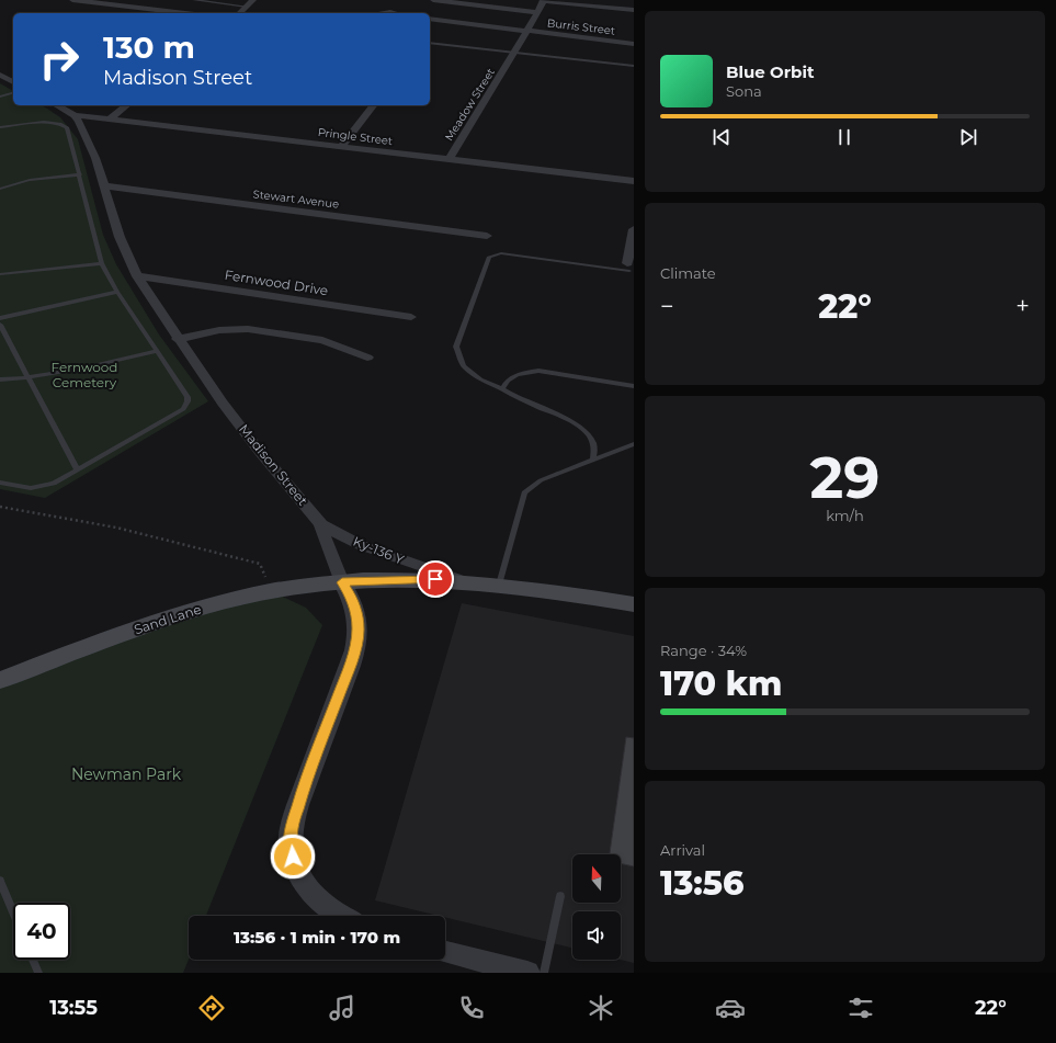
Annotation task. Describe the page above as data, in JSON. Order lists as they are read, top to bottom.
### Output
{
  "streets": {
    "main road": ["Sand Lane"],
    "street": [
      "Burris Street",
      "Meadow Street",
      "Pringle Street",
      "Stewart Avenue",
      "Fernwood Drive",
      "Madison Street",
      "Ky-136 Y"
    ]
  },
  "crossings": [
    ["Meadow Street", "Pringle Street"],
    ["Pringle Street", "Madison Street"],
    ["Stewart Avenue", "Madison Street"],
    ["Fernwood Drive", "Madison Street"],
    ["Madison Street", "Ky-136 Y"],
    ["Madison Street", "Sand Lane"]
  ],
  "parks": ["Fernwood Cemetery", "Newman Park"],
  "north": "top",
  "page": {
    "turn": ["130 m", "Madison Street"],
    "song": ["Blue Orbit", "Sona"],
    "tile": [
      "Climate",
      ["29", "km/h"],
      ["Range · 34%", "170 km"],
      ["Arrival", "13:56"]
    ],
    "heat": ["−", "22°", "+"],
    "limit": "40",
    "trip": "13:56 · 1 min · 170 m",
    "tabs": ["13:55", "22°"]
  }
}
